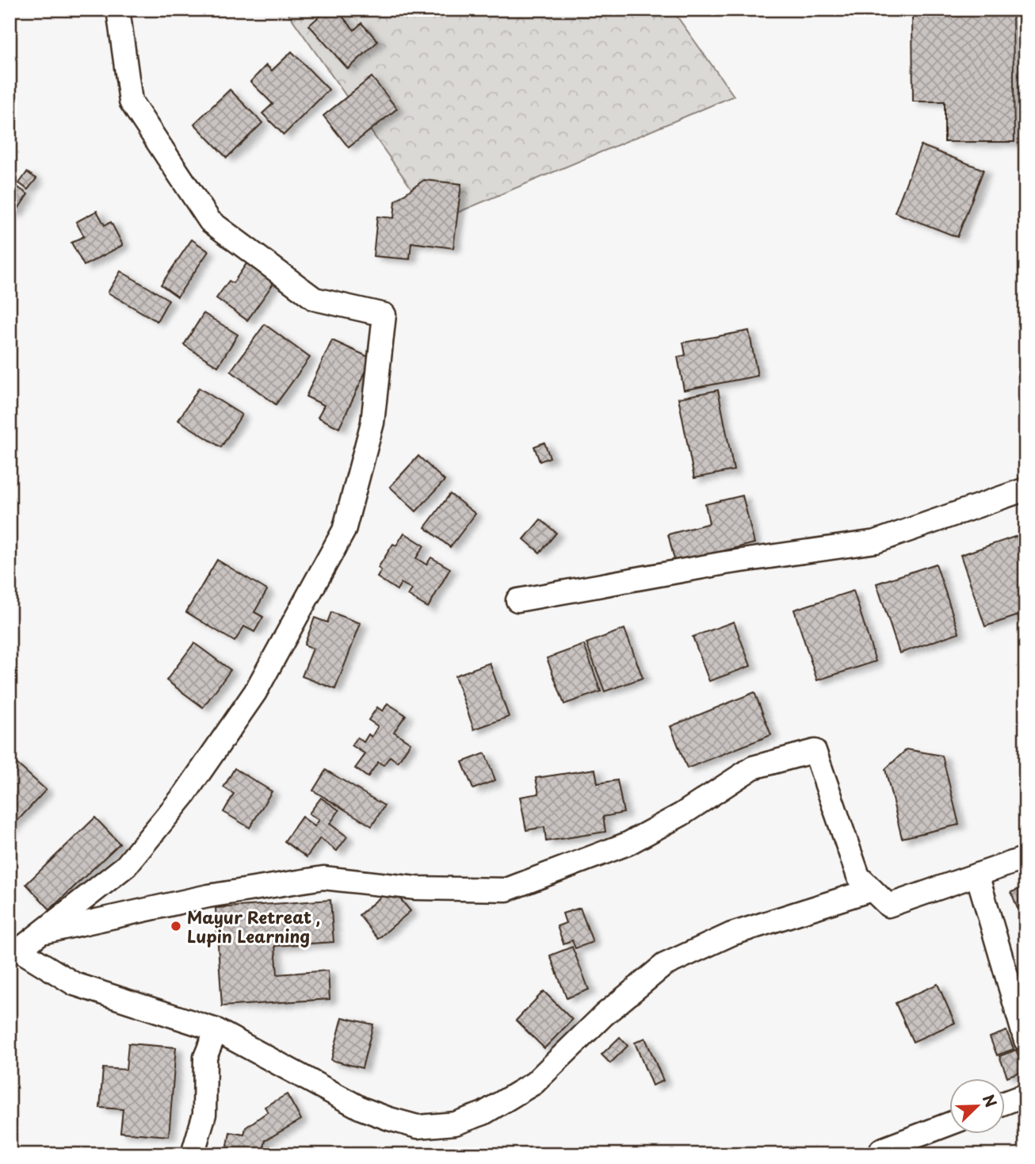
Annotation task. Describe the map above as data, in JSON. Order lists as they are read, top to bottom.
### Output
{
  "places": ["Mayur Retreat , Lupin Learning"],
  "north": "top right"
}
